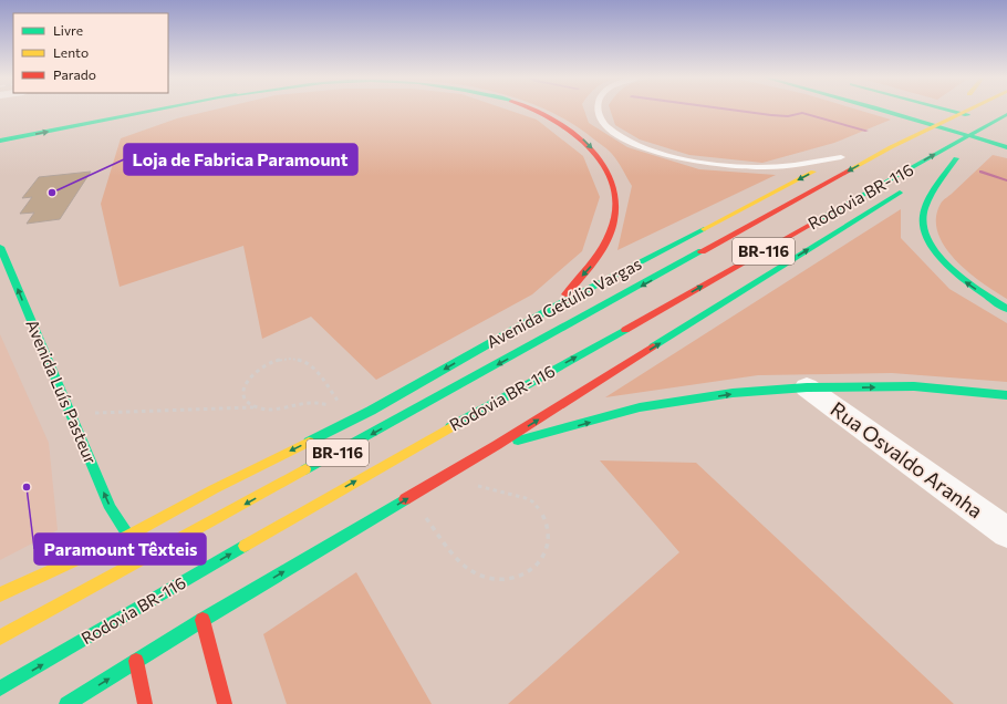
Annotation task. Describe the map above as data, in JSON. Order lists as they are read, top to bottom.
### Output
{
  "streets": {
    "main road": [
      "Rodovia BR-116",
      "BR-116",
      "Avenida Getúlio Vargas",
      "Avenida Luís Pasteur"
    ],
    "street": ["Rua Osvaldo Aranha"]
  },
  "crossings": [
    ["Avenida Getúlio Vargas", "Avenida Luís Pasteur"]
  ],
  "one_way": ["Avenida Getúlio Vargas", "Avenida Luís Pasteur"],
  "places": ["Loja de Fabrica Paramount", "Paramount Têxteis"],
  "legend": ["Livre", "Lento", "Parado"]
}
